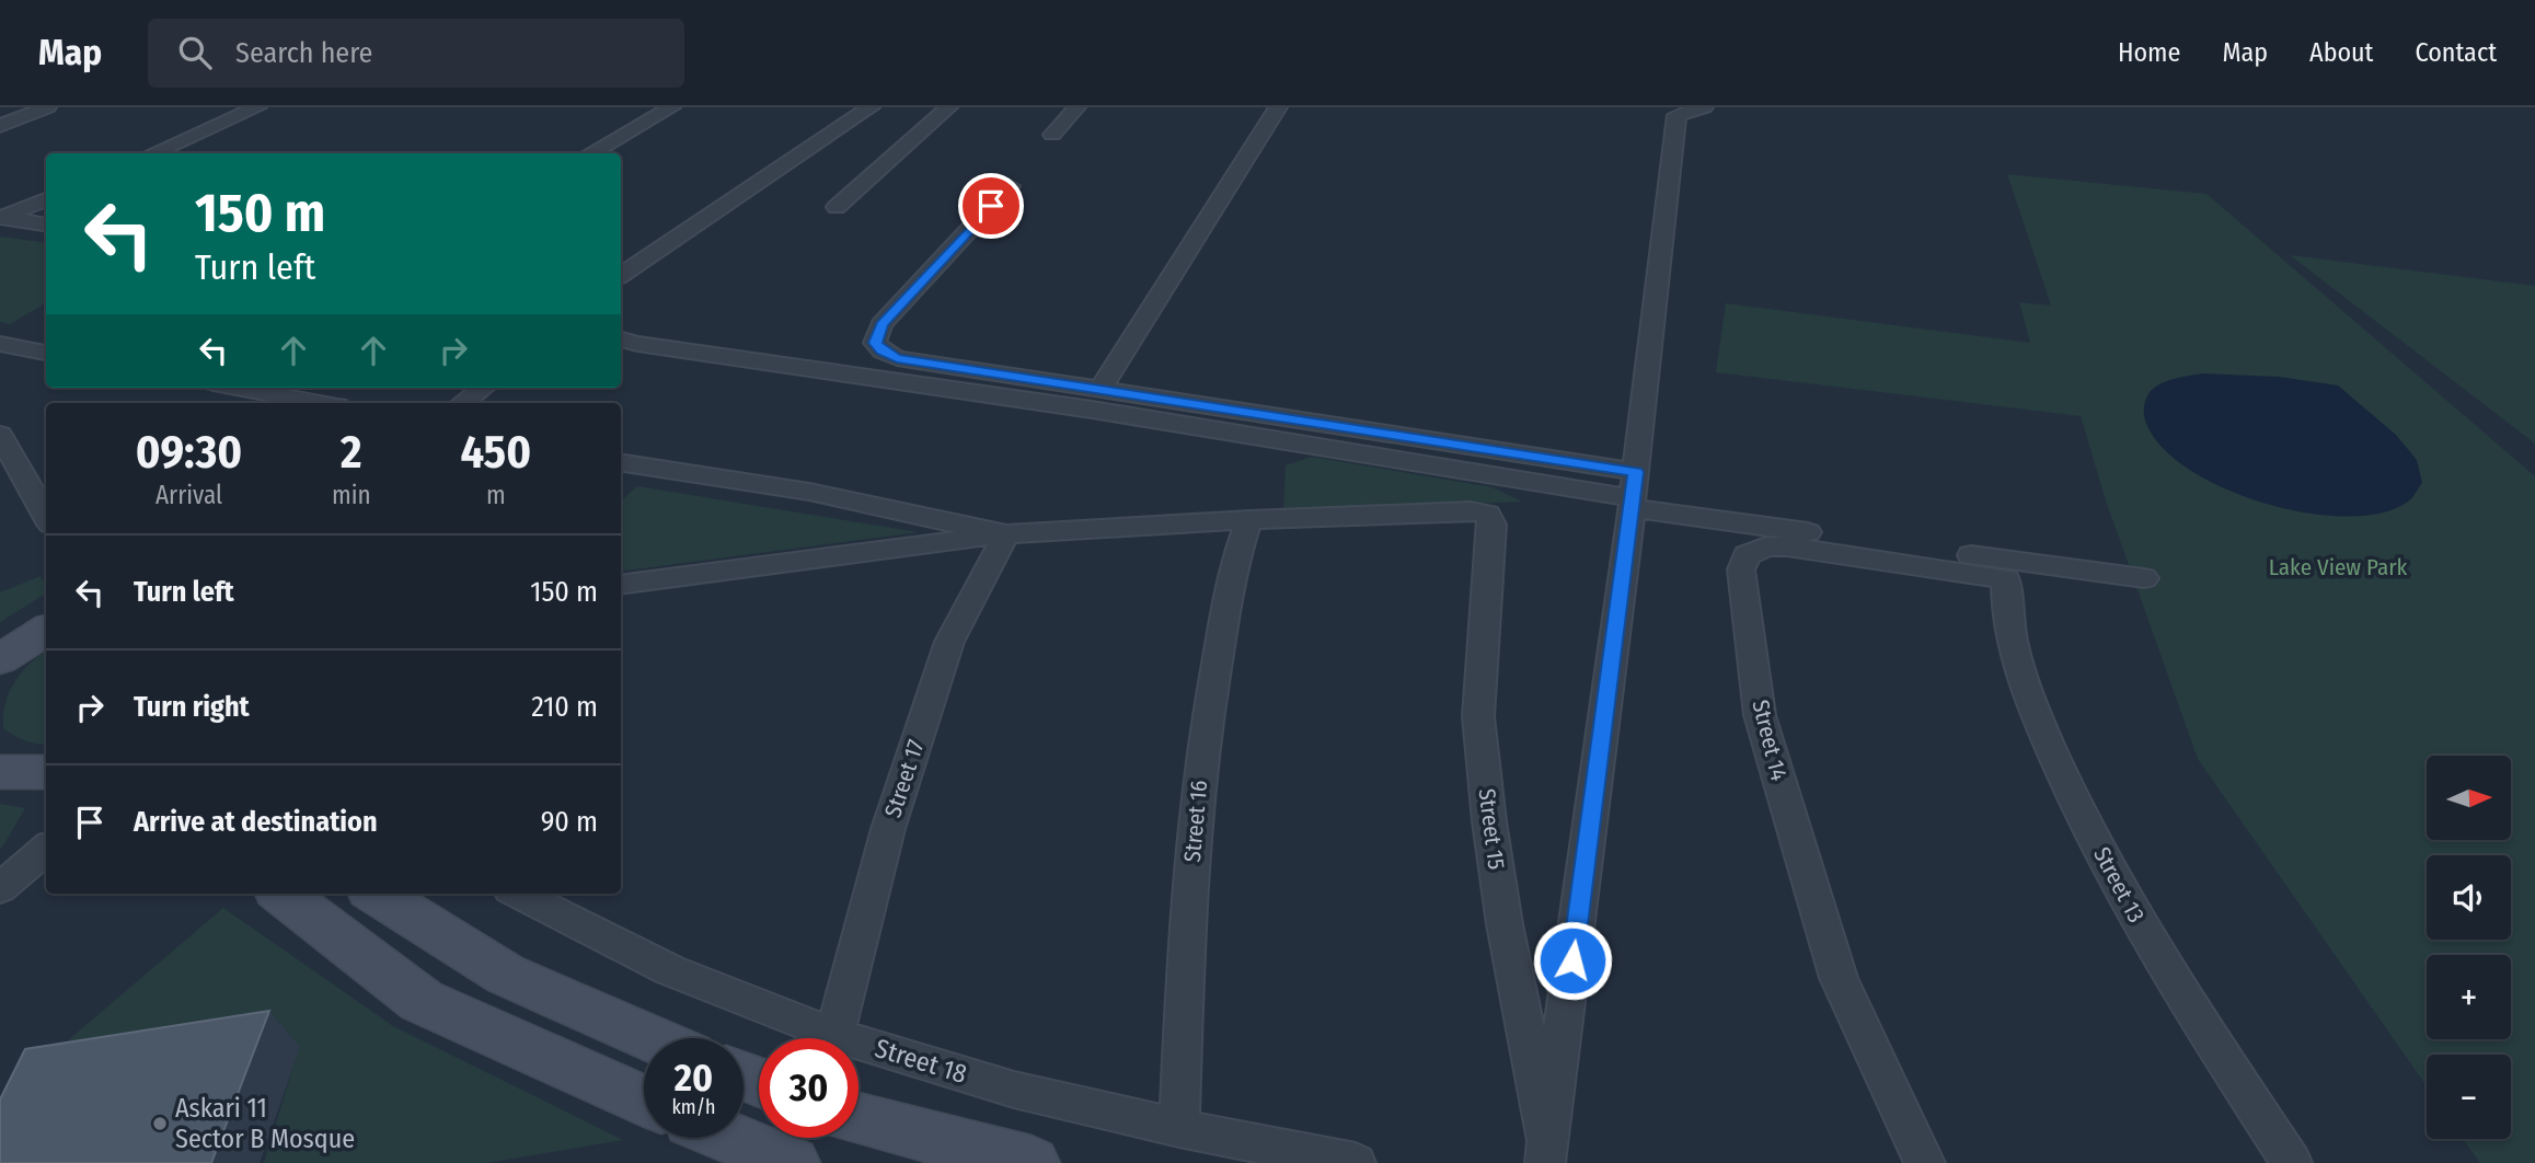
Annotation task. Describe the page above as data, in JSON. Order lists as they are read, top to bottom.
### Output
{
  "streets": {
    "street": [
      "Street 14",
      "Street 17",
      "Street 16",
      "Street 15",
      "Street 13",
      "Street 18"
    ]
  },
  "crossings": [
    ["Street 14", "Street 13"],
    ["Street 16", "Street 18"]
  ],
  "parks": ["Lake View Park"],
  "places": ["Askari 11 Sector B Mosque"],
  "north": "right",
  "page": {
    "header": "Map",
    "search": "Search here",
    "nav": [
      "Home",
      "Map",
      "About",
      "Contact"
    ],
    "turn": ["150 m", "Turn left"],
    "eta": [
      "09:30",
      "Arrival",
      "2",
      "min",
      "450",
      "m"
    ],
    "list": [
      {
        "name": "Turn left",
        "value": "150 m"
      },
      {
        "name": "Turn right",
        "value": "210 m"
      },
      {
        "name": "Arrive at destination",
        "value": "90 m"
      }
    ],
    "map_buttons": ["+", "−"],
    "speed": "20 km/h",
    "limit": "30"
  }
}
